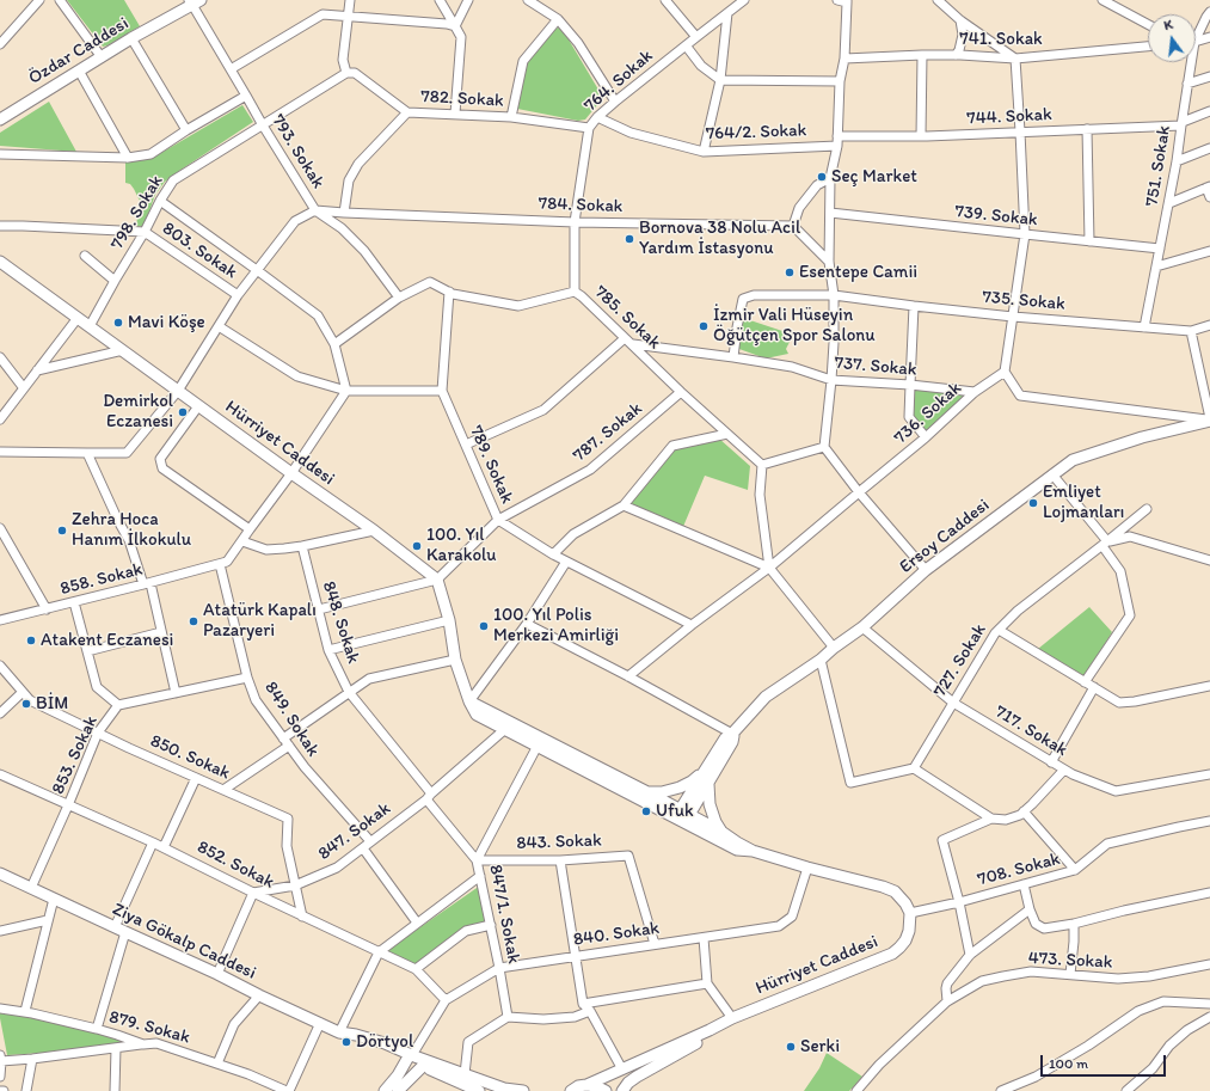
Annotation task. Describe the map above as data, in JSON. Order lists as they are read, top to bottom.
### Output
{
  "streets": {
    "main road": [
      "Özdar Caddesi",
      "Hürriyet Caddesi",
      "Ersoy Caddesi",
      "Ziya Gökalp Caddesi"
    ],
    "street": [
      "741. Sokak",
      "764. Sokak",
      "782. Sokak",
      "744. Sokak",
      "764/2. Sokak",
      "793. Sokak",
      "751. Sokak",
      "784. Sokak",
      "798. Sokak",
      "739. Sokak",
      "803. Sokak",
      "735. Sokak",
      "785. Sokak",
      "737. Sokak",
      "736. Sokak",
      "787. Sokak",
      "789. Sokak",
      "858. Sokak",
      "848. Sokak",
      "727. Sokak",
      "849. Sokak",
      "717. Sokak",
      "853. Sokak",
      "850. Sokak",
      "847. Sokak",
      "843. Sokak",
      "852. Sokak",
      "708. Sokak",
      "847/1. Sokak",
      "840. Sokak",
      "473. Sokak",
      "879. Sokak"
    ]
  },
  "crossings": [
    ["Özdar Caddesi", "793. Sokak"],
    ["764. Sokak", "782. Sokak"],
    ["764. Sokak", "764/2. Sokak"],
    ["764. Sokak", "784. Sokak"],
    ["764. Sokak", "785. Sokak"],
    ["782. Sokak", "798. Sokak"],
    ["744. Sokak", "764/2. Sokak"],
    ["744. Sokak", "751. Sokak"],
    ["793. Sokak", "784. Sokak"],
    ["793. Sokak", "798. Sokak"],
    ["793. Sokak", "785. Sokak"],
    ["751. Sokak", "739. Sokak"],
    ["751. Sokak", "735. Sokak"],
    ["798. Sokak", "803. Sokak"],
    ["798. Sokak", "Hürriyet Caddesi"],
    ["735. Sokak", "737. Sokak"],
    ["785. Sokak", "737. Sokak"],
    ["785. Sokak", "787. Sokak"],
    ["785. Sokak", "789. Sokak"],
    ["737. Sokak", "736. Sokak"],
    ["736. Sokak", "789. Sokak"],
    ["787. Sokak", "Hürriyet Caddesi"],
    ["787. Sokak", "789. Sokak"],
    ["Hürriyet Caddesi", "708. Sokak"],
    ["Ersoy Caddesi", "717. Sokak"],
    ["858. Sokak", "849. Sokak"],
    ["848. Sokak", "847. Sokak"],
    ["727. Sokak", "717. Sokak"],
    ["849. Sokak", "853. Sokak"],
    ["849. Sokak", "847. Sokak"],
    ["853. Sokak", "850. Sokak"],
    ["853. Sokak", "852. Sokak"],
    ["853. Sokak", "Ziya Gökalp Caddesi"],
    ["850. Sokak", "847. Sokak"],
    ["850. Sokak", "852. Sokak"],
    ["847. Sokak", "852. Sokak"],
    ["843. Sokak", "847/1. Sokak"],
    ["843. Sokak", "840. Sokak"],
    ["852. Sokak", "840. Sokak"],
    ["847/1. Sokak", "840. Sokak"],
    ["840. Sokak", "Ziya Gökalp Caddesi"]
  ],
  "places": [
    "Seç Market",
    "Bornova 38 Nolu Acil Yardım İstasyonu",
    "Esentepe Camii",
    "Mavi Köşe",
    "İzmir Vali Hüseyin Öğütçen Spor Salonu",
    "Demirkol Eczanesi",
    "Emliyet Lojmanları",
    "Zehra Hoca Hanım İlkokulu",
    "100. Yıl Karakolu",
    "Atatürk Kapalı Pazaryeri",
    "100. Yıl Polis Merkezi Amirliği",
    "Atakent Eczanesi",
    "BİM",
    "Ufuk",
    "Dörtyol",
    "Serki"
  ],
  "scale_bar": "100 m",
  "north": "top"
}
